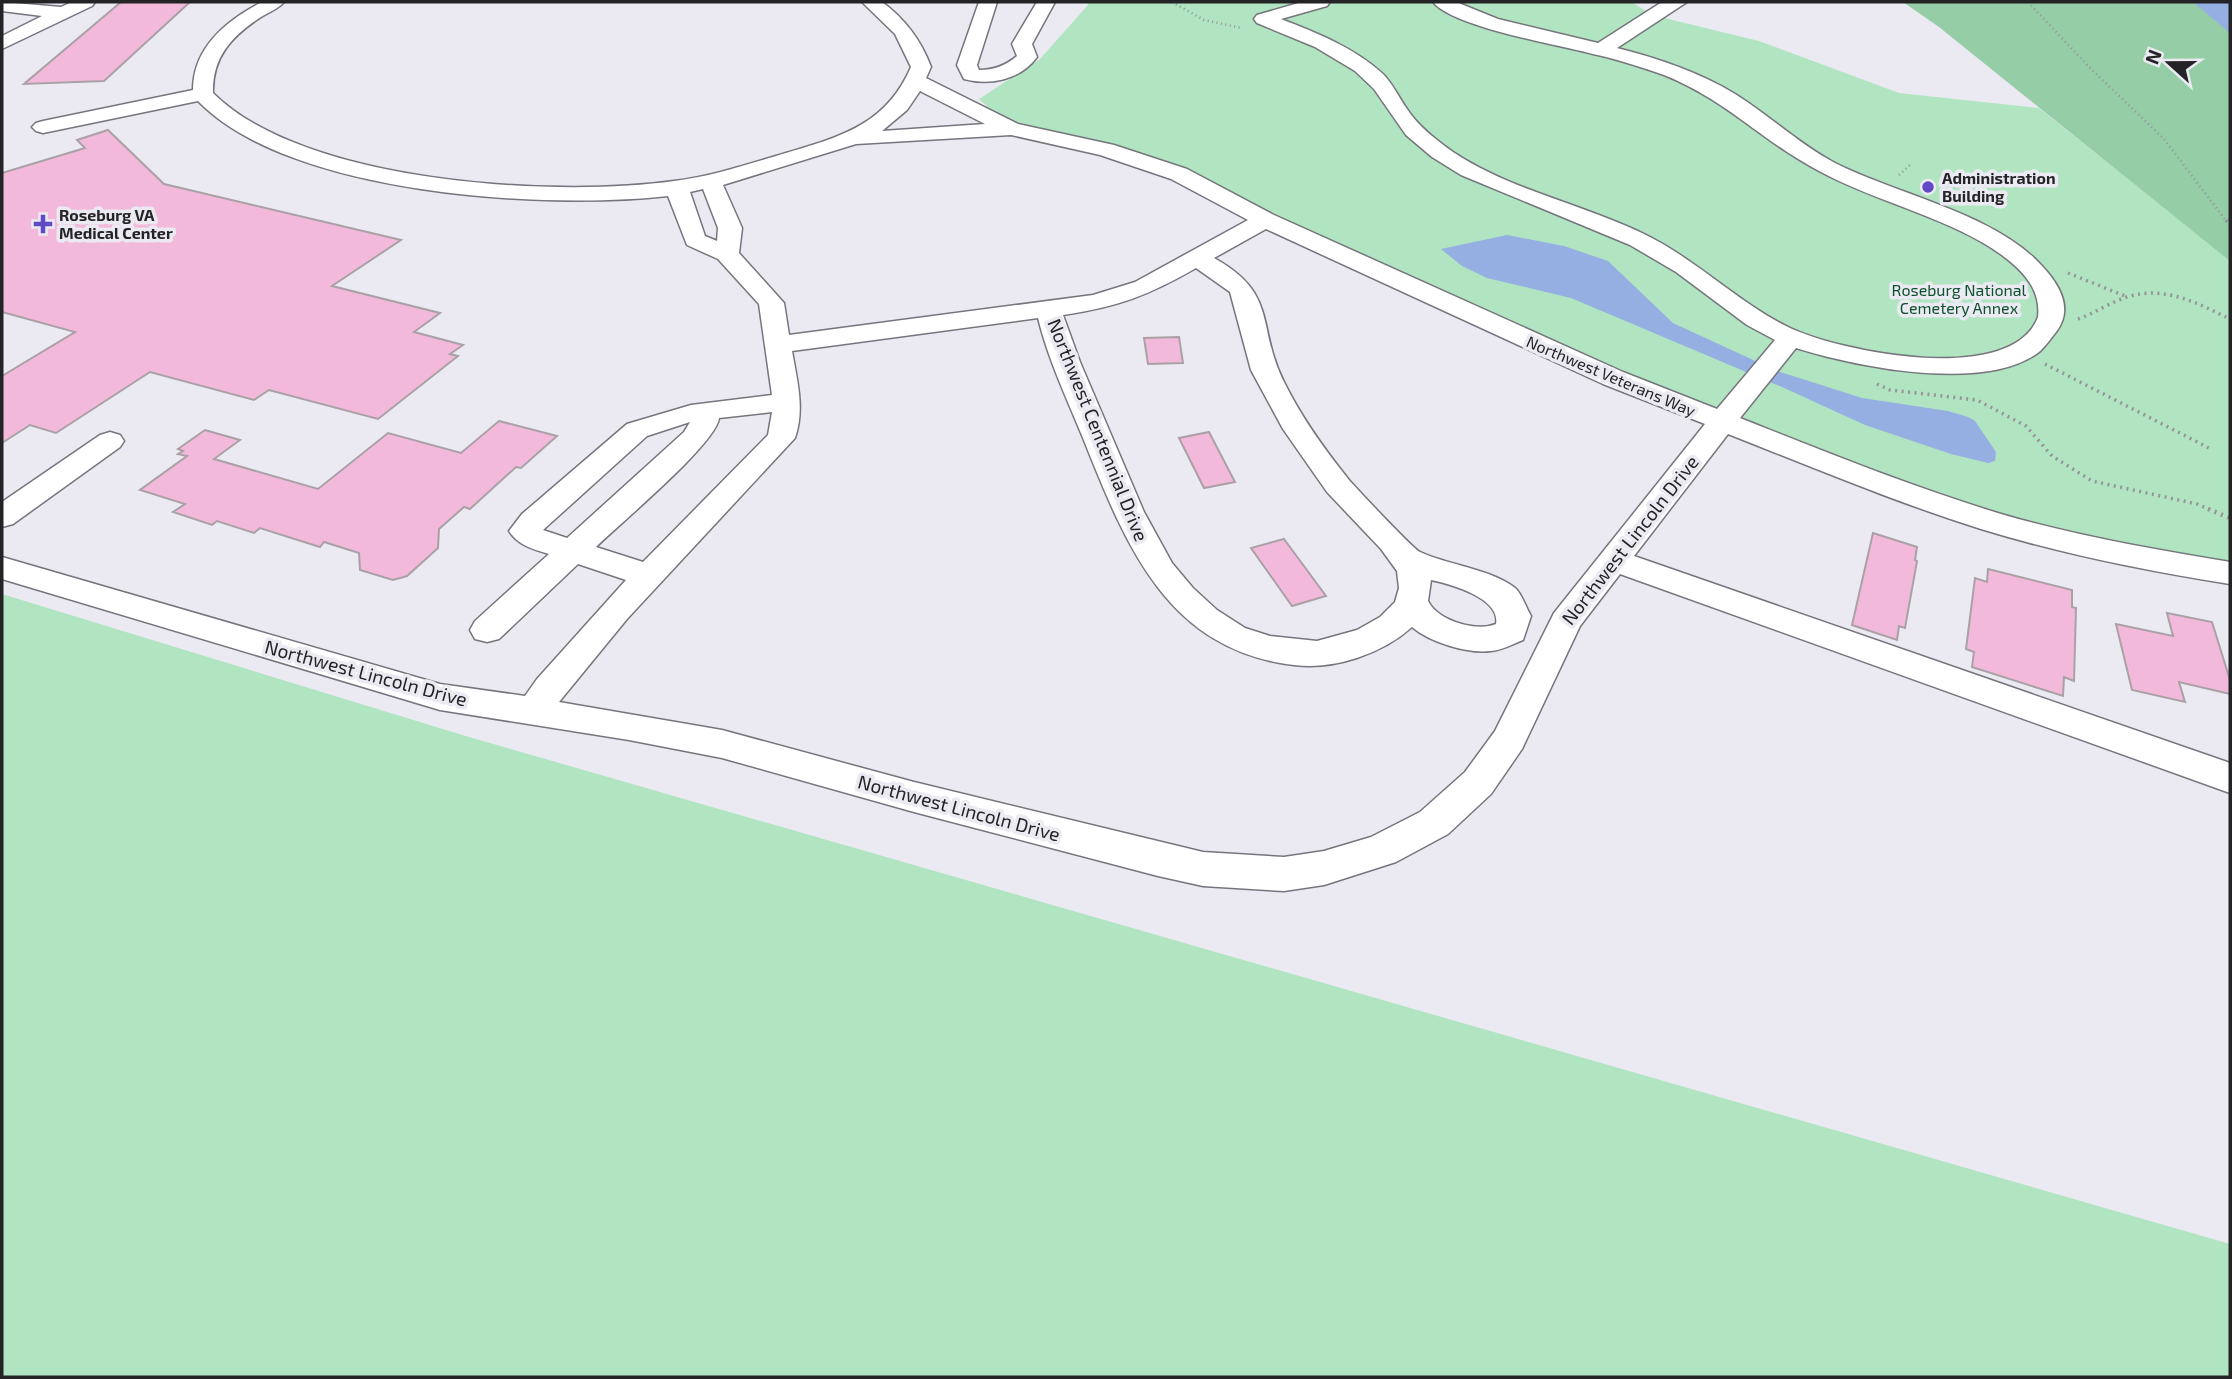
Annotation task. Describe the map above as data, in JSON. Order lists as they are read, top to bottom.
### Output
{
  "streets": {
    "street": ["Northwest Veterans Way", "Northwest Centennial Drive", "Northwest Lincoln Drive"]
  },
  "crossings": [
    ["Northwest Veterans Way", "Northwest Centennial Drive"],
    ["Northwest Veterans Way", "Northwest Lincoln Drive"]
  ],
  "parks": ["Roseburg National Cemetery Annex"],
  "places": {
    "other": ["Administration Building"],
    "health": ["Roseburg VA Medical Center"]
  },
  "north": "left"
}
